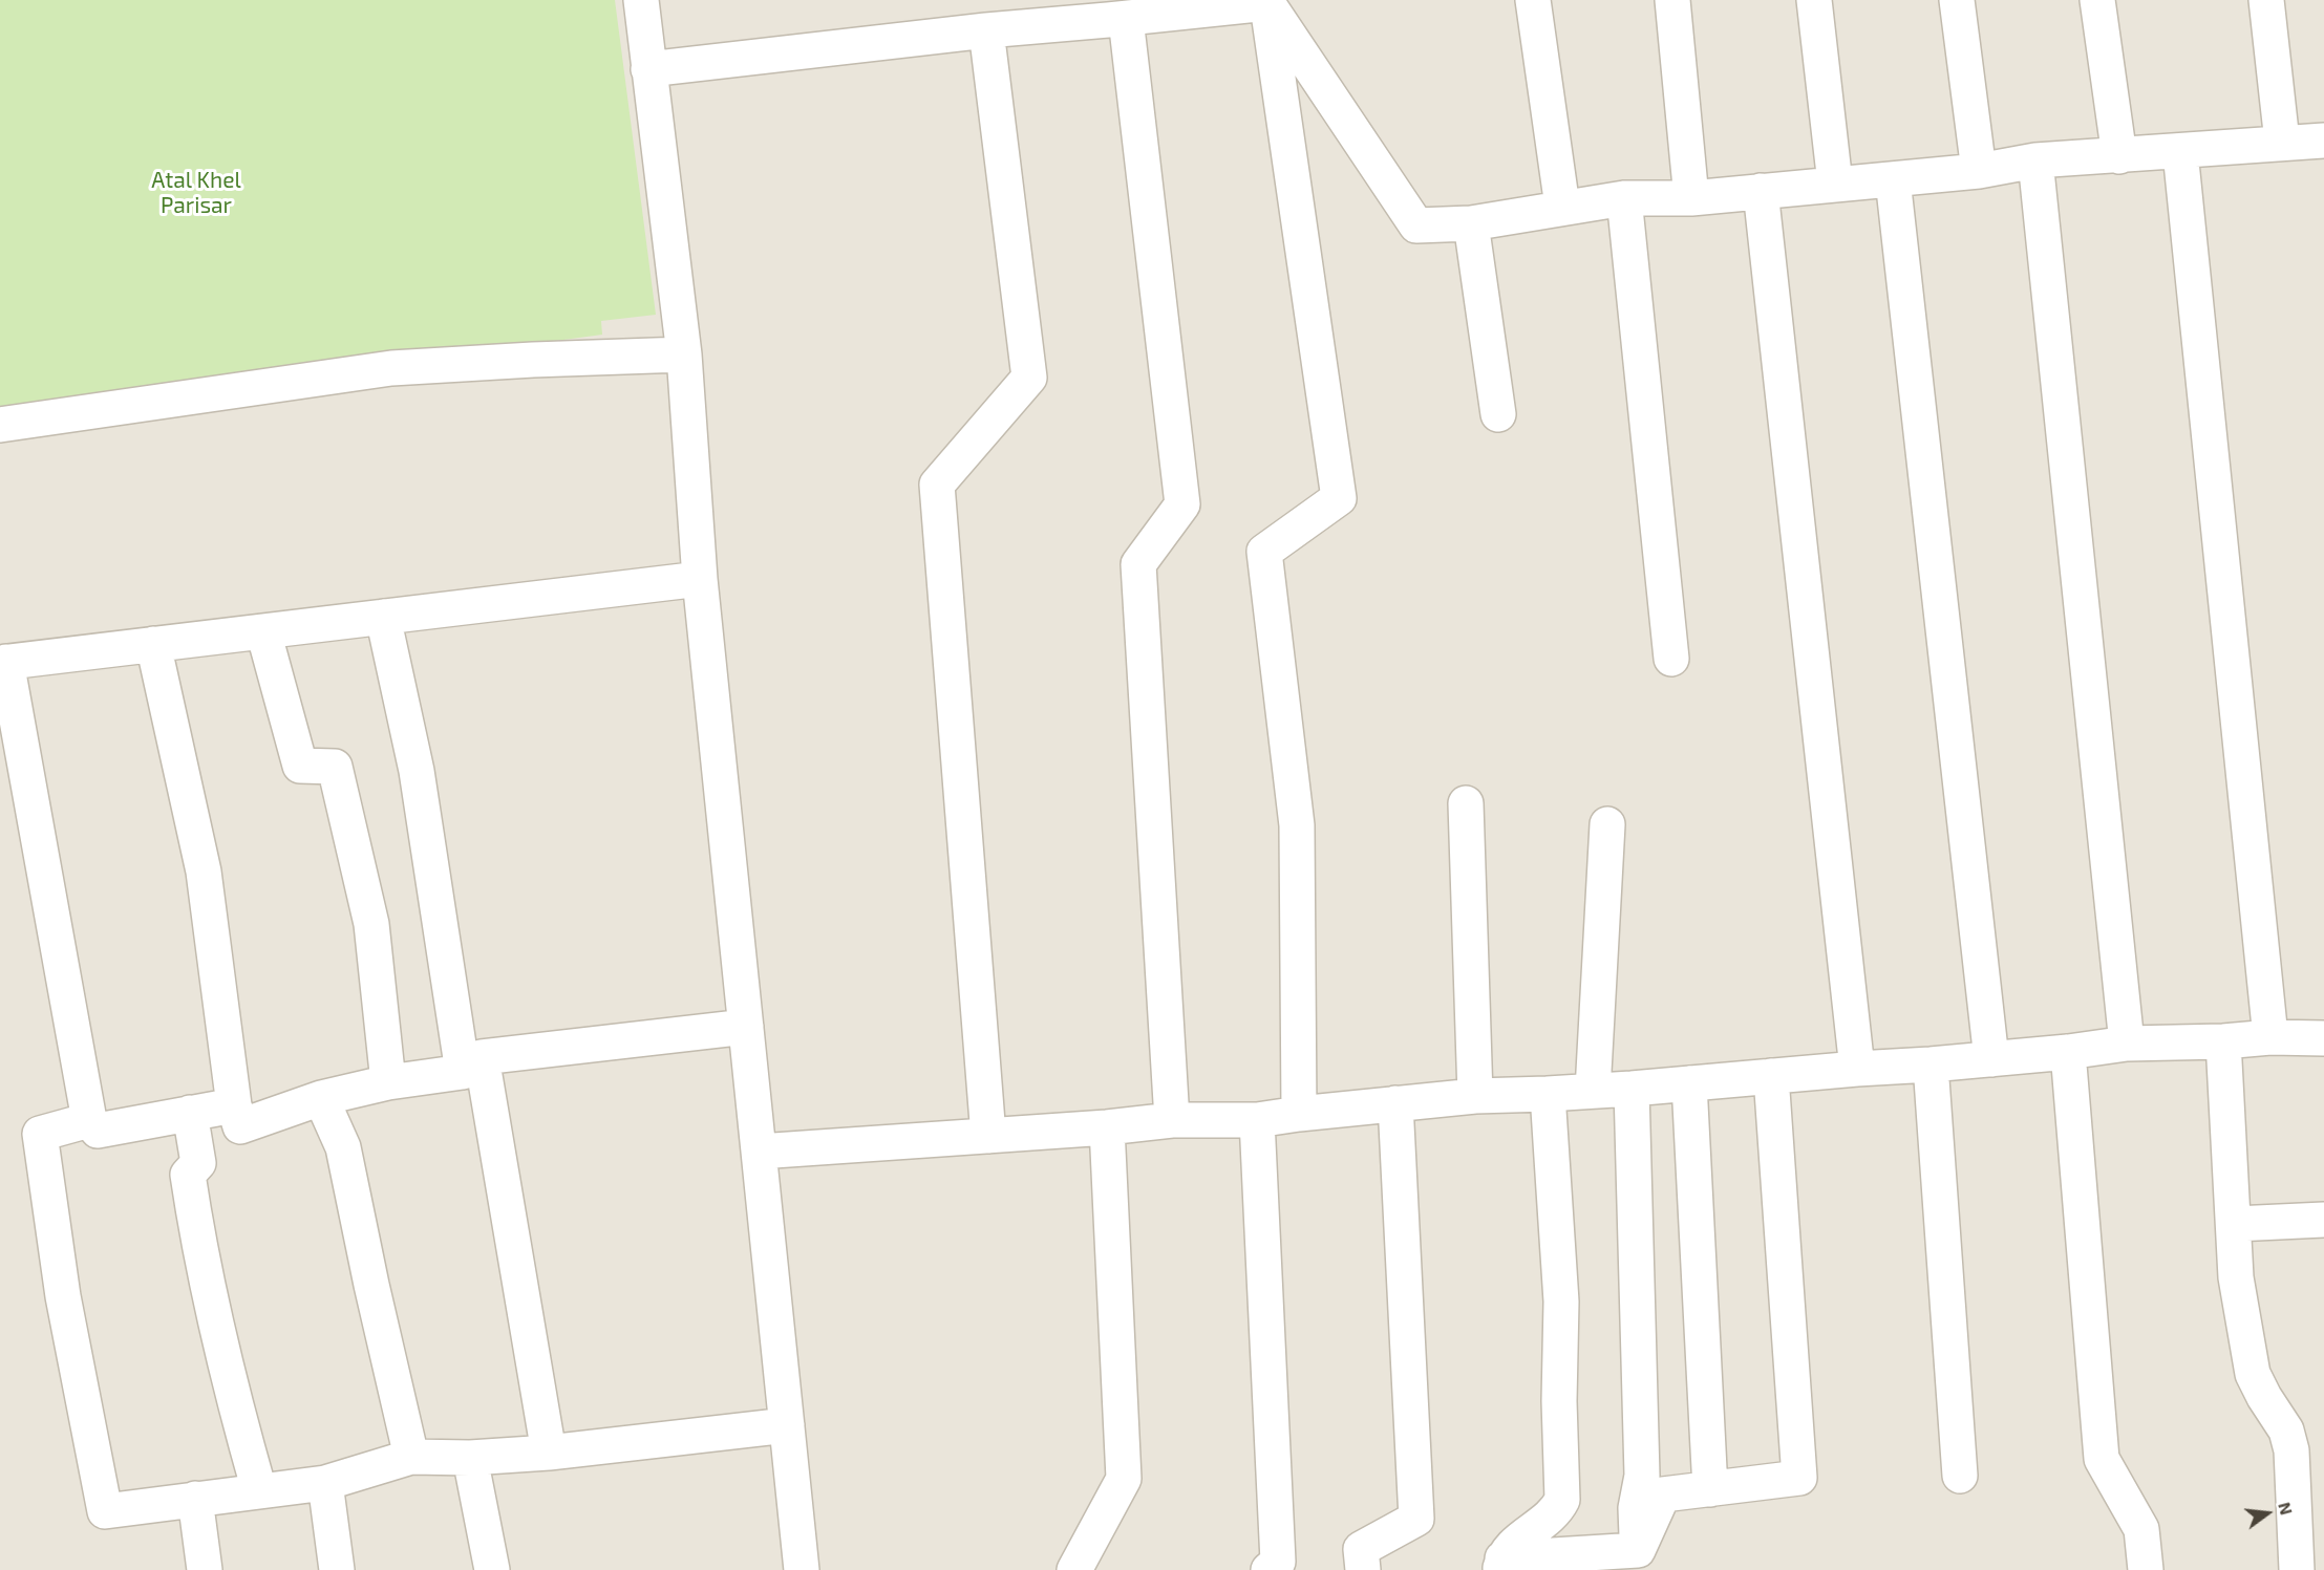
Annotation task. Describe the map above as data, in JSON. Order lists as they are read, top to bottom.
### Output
{
  "parks": ["Atal Khel Parisar"],
  "north": "right"
}
